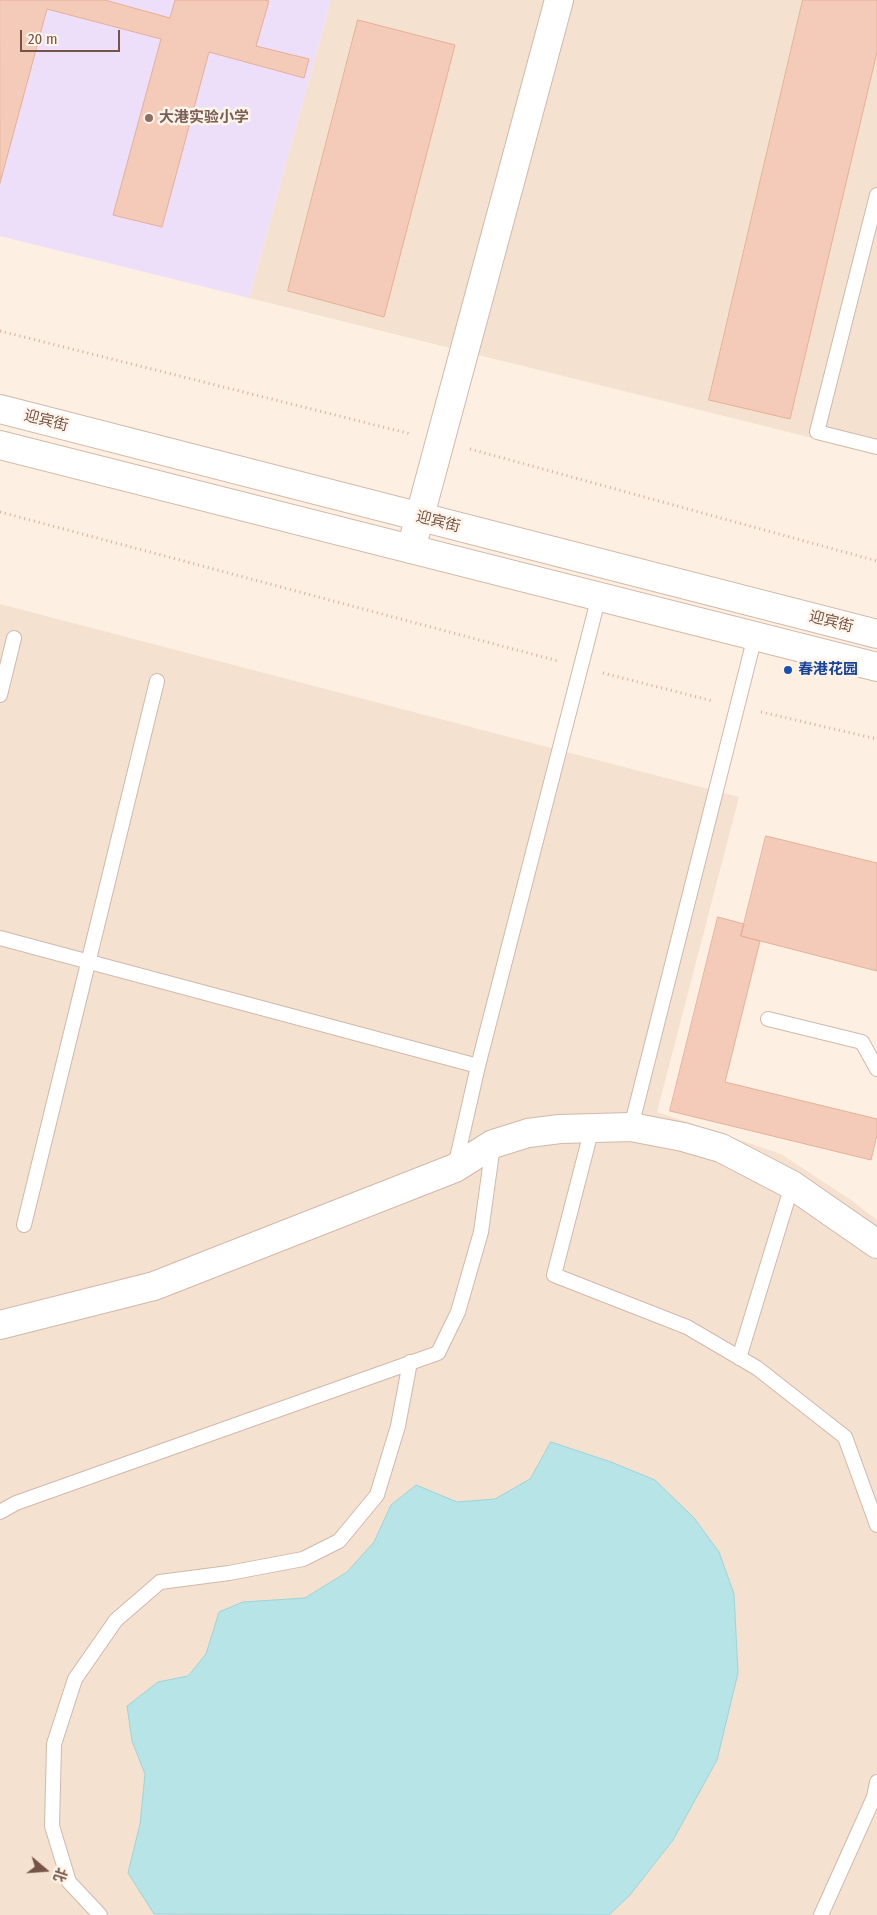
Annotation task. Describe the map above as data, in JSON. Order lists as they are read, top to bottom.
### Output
{
  "streets": {
    "main road": ["迎宾街"]
  },
  "places": ["大港实验小学", "春港花园"],
  "scale_bar": "20 m",
  "north": "right"
}
